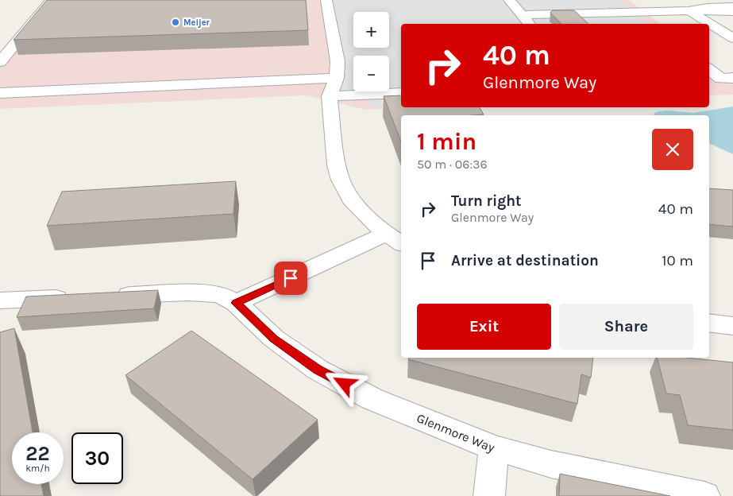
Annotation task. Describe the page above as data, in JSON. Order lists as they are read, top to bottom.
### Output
{
  "streets": {
    "street": ["Glenmore Way"]
  },
  "places": ["Meijer"],
  "page": {
    "map_buttons": ["+", "−"],
    "turn": ["40 m", "Glenmore Way"],
    "heading": ["1 min", "50 m · 06:36"],
    "list": [
      {
        "name": "Turn right",
        "note": "Glenmore Way",
        "value": "40 m"
      },
      {
        "name": "Arrive at destination",
        "value": "10 m"
      }
    ],
    "buttons": ["Exit", "Share"],
    "speed": "22 km/h",
    "limit": "30"
  }
}
